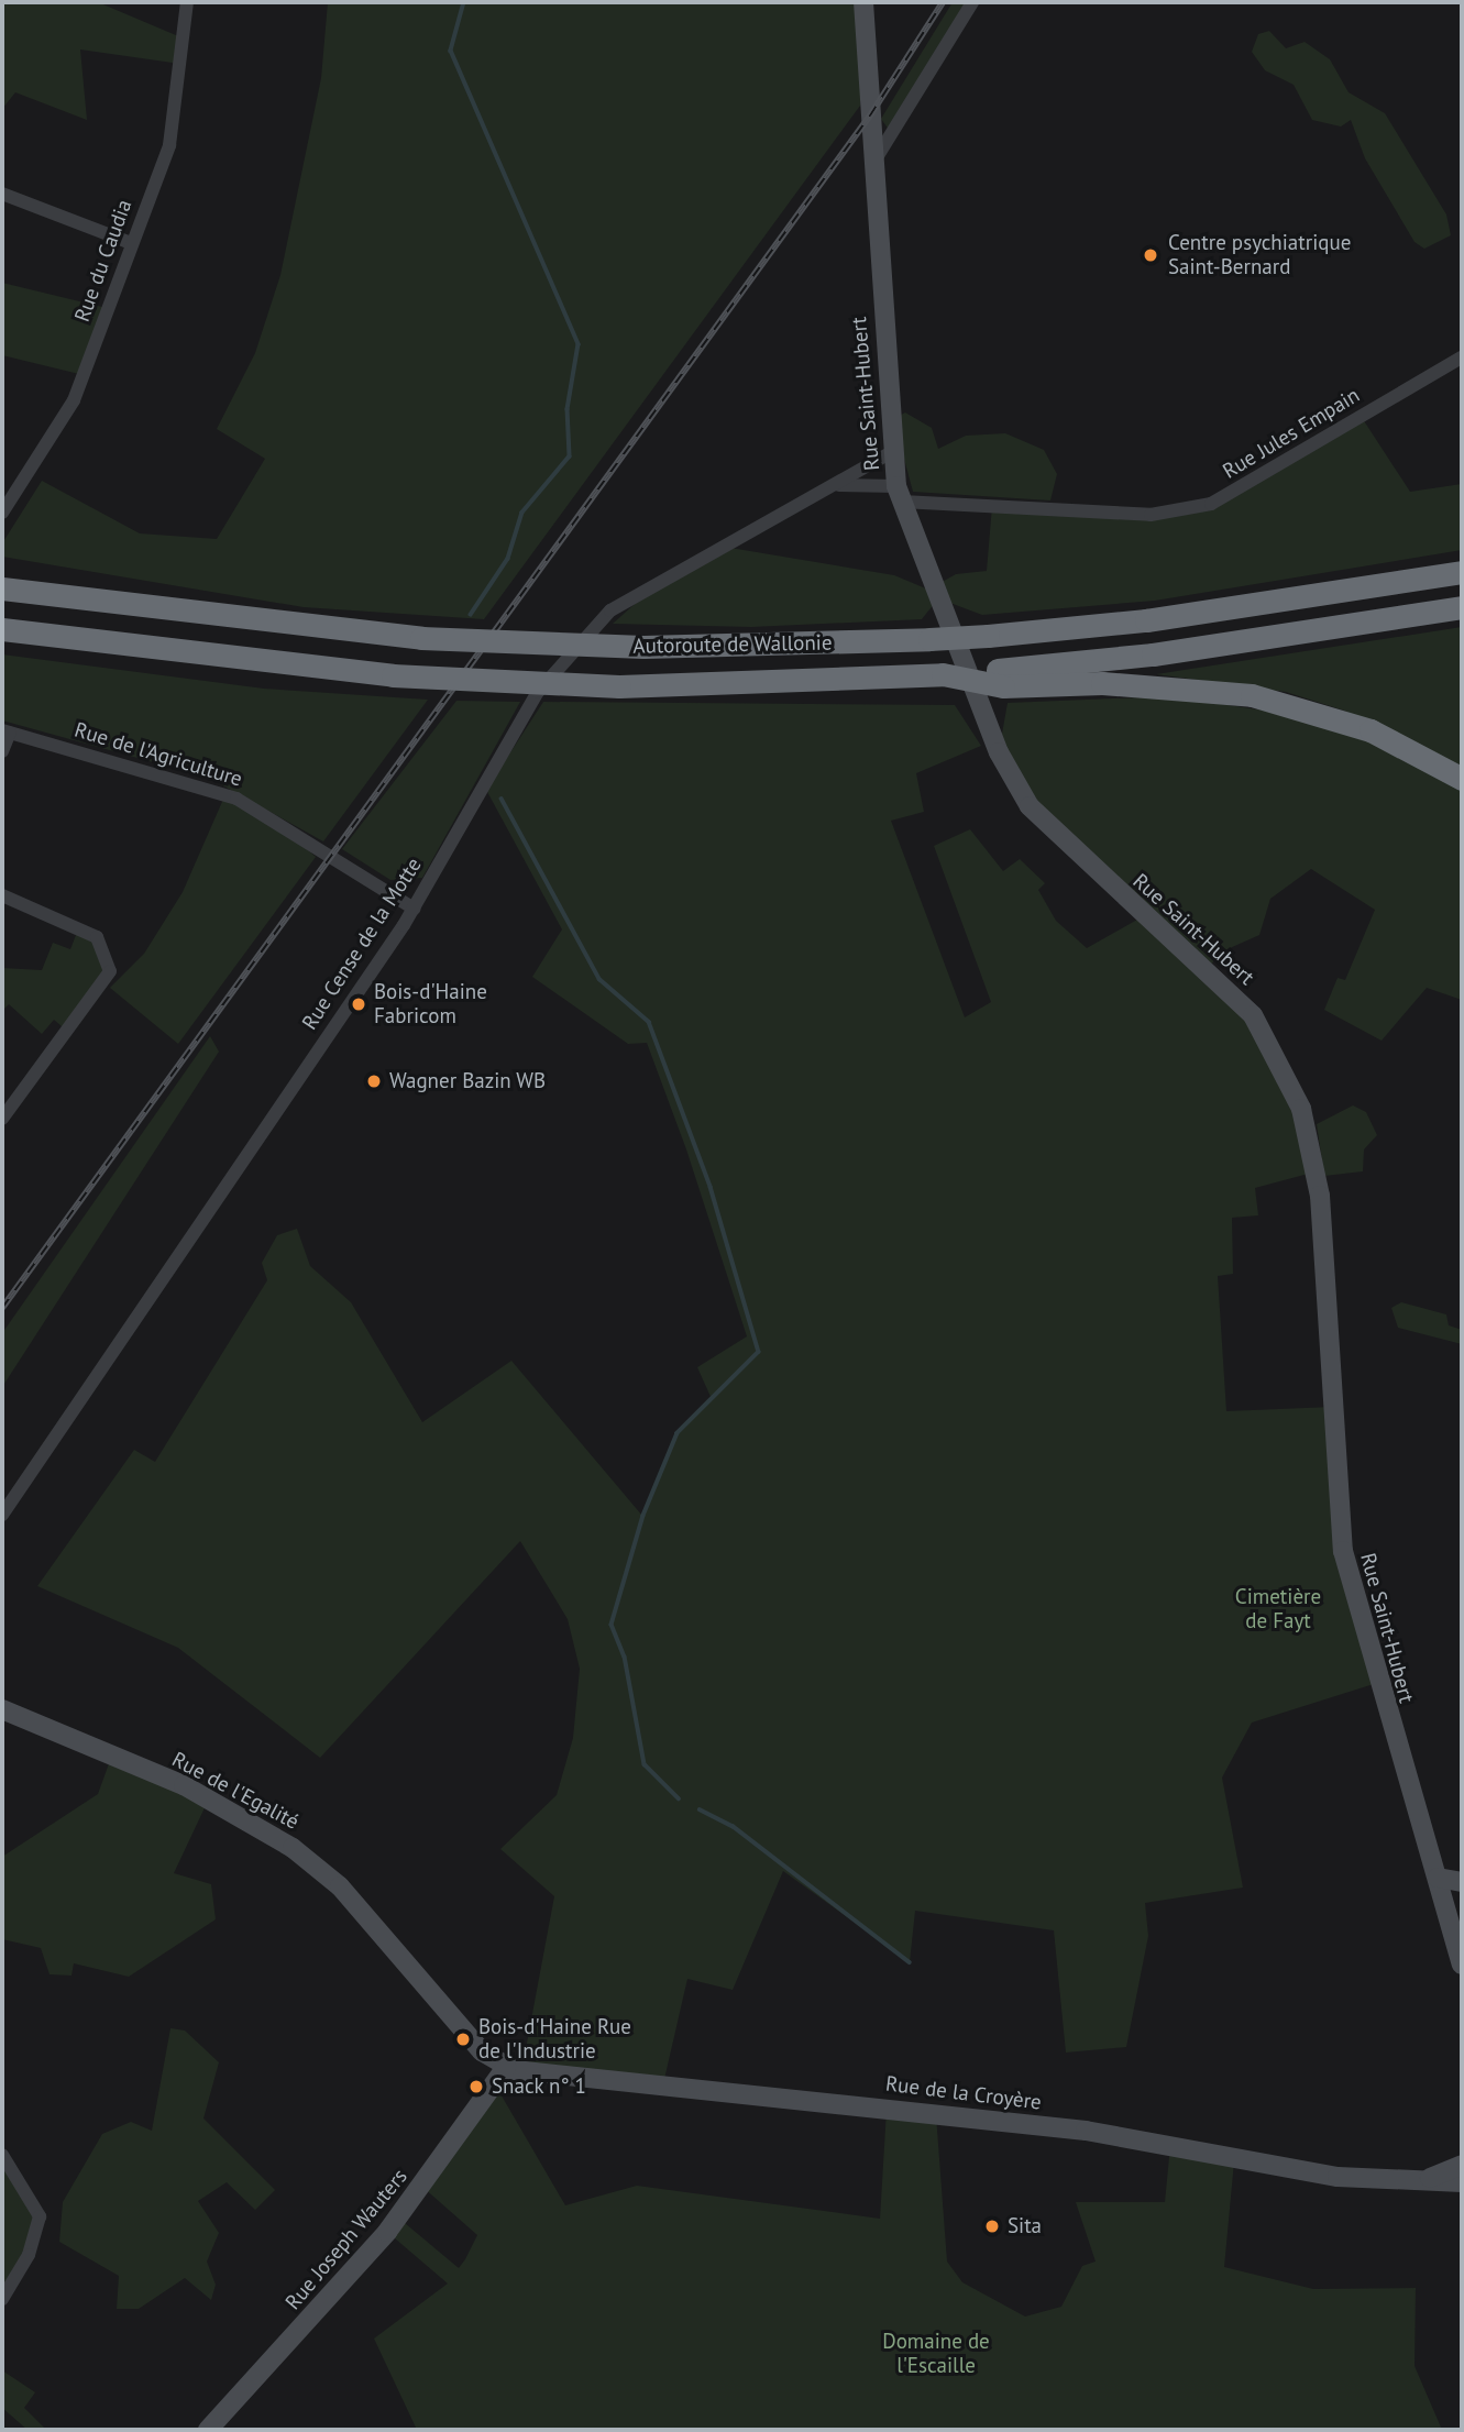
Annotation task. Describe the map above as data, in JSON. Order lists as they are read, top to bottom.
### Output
{
  "streets": {
    "highway": ["Autoroute de Wallonie"],
    "street": [
      "Rue du Caudia",
      "Rue Saint-Hubert",
      "Rue Jules Empain",
      "Rue de l'Agriculture",
      "Rue Cense de la Motte",
      "Rue de l'Egalité",
      "Rue de la Croyère",
      "Rue Joseph Wauters"
    ]
  },
  "crossings": [
    ["Rue Saint-Hubert", "Rue Jules Empain"],
    ["Rue Saint-Hubert", "Rue Cense de la Motte"],
    ["Rue Jules Empain", "Rue Cense de la Motte"],
    ["Rue de l'Agriculture", "Rue Cense de la Motte"],
    ["Rue de l'Egalité", "Rue de la Croyère"],
    ["Rue de l'Egalité", "Rue Joseph Wauters"],
    ["Rue de la Croyère", "Rue Joseph Wauters"]
  ],
  "parks": ["Cimetière de Fayt", "Domaine de l'Escaille"],
  "places": [
    "Centre psychiatrique Saint-Bernard",
    "Bois-d'Haine Fabricom",
    "Wagner Bazin WB",
    "Bois-d'Haine Rue de l'Industrie",
    "Snack n° 1",
    "Sita"
  ]
}
